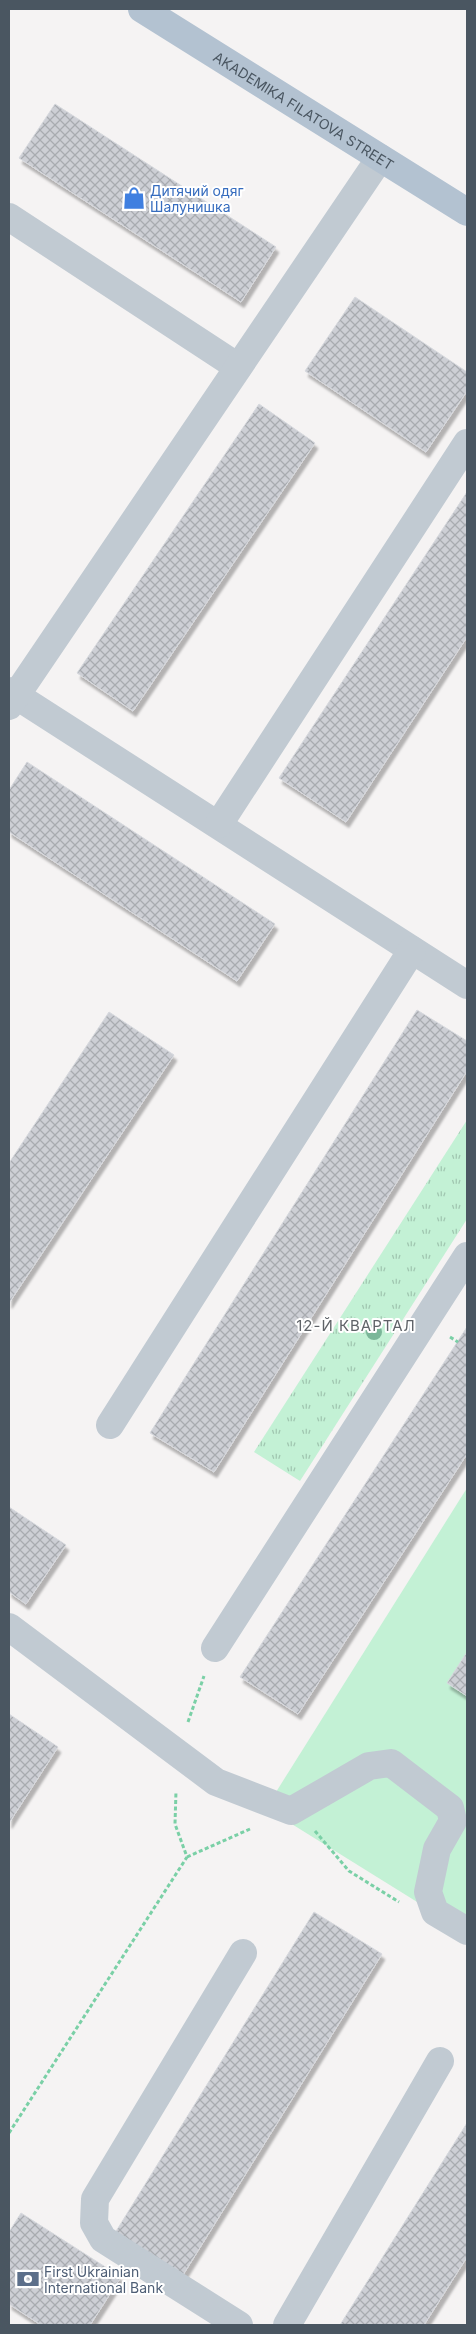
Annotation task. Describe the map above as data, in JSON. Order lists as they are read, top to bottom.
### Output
{
  "streets": {
    "main road": ["AKADEMIKA FILATOVA STREET"]
  },
  "districts": ["12-Й КВАРТАЛ"],
  "places": {
    "shop": ["Дитячий одяг Шалунишка"],
    "bank": ["First Ukrainian International Bank"]
  }
}
